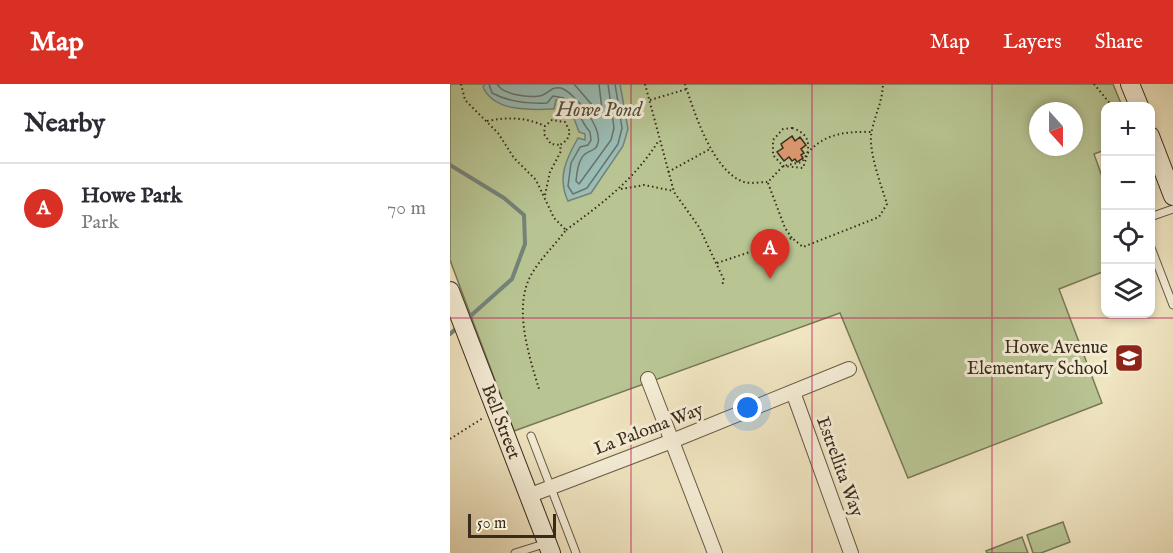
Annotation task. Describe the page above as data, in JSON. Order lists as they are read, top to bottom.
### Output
{
  "streets": {
    "street": ["Bell Street", "La Paloma Way", "Estrellita Way"]
  },
  "crossings": [
    ["Bell Street", "La Paloma Way"],
    ["La Paloma Way", "Estrellita Way"]
  ],
  "water": ["Howe Pond"],
  "places": {
    "school or university": ["Howe Avenue Elementary School"]
  },
  "scale_bar": "50 m",
  "north": "bottom",
  "page": {
    "header": "Map",
    "nav": ["Map", "Layers", "Share"],
    "heading": "Nearby",
    "map_buttons": ["+", "−"],
    "list": [
      {
        "mark": "A",
        "name": "Howe Park",
        "note": "Park",
        "value": "70 m"
      }
    ],
    "pins": "A",
    "scale": "50 m"
  }
}
